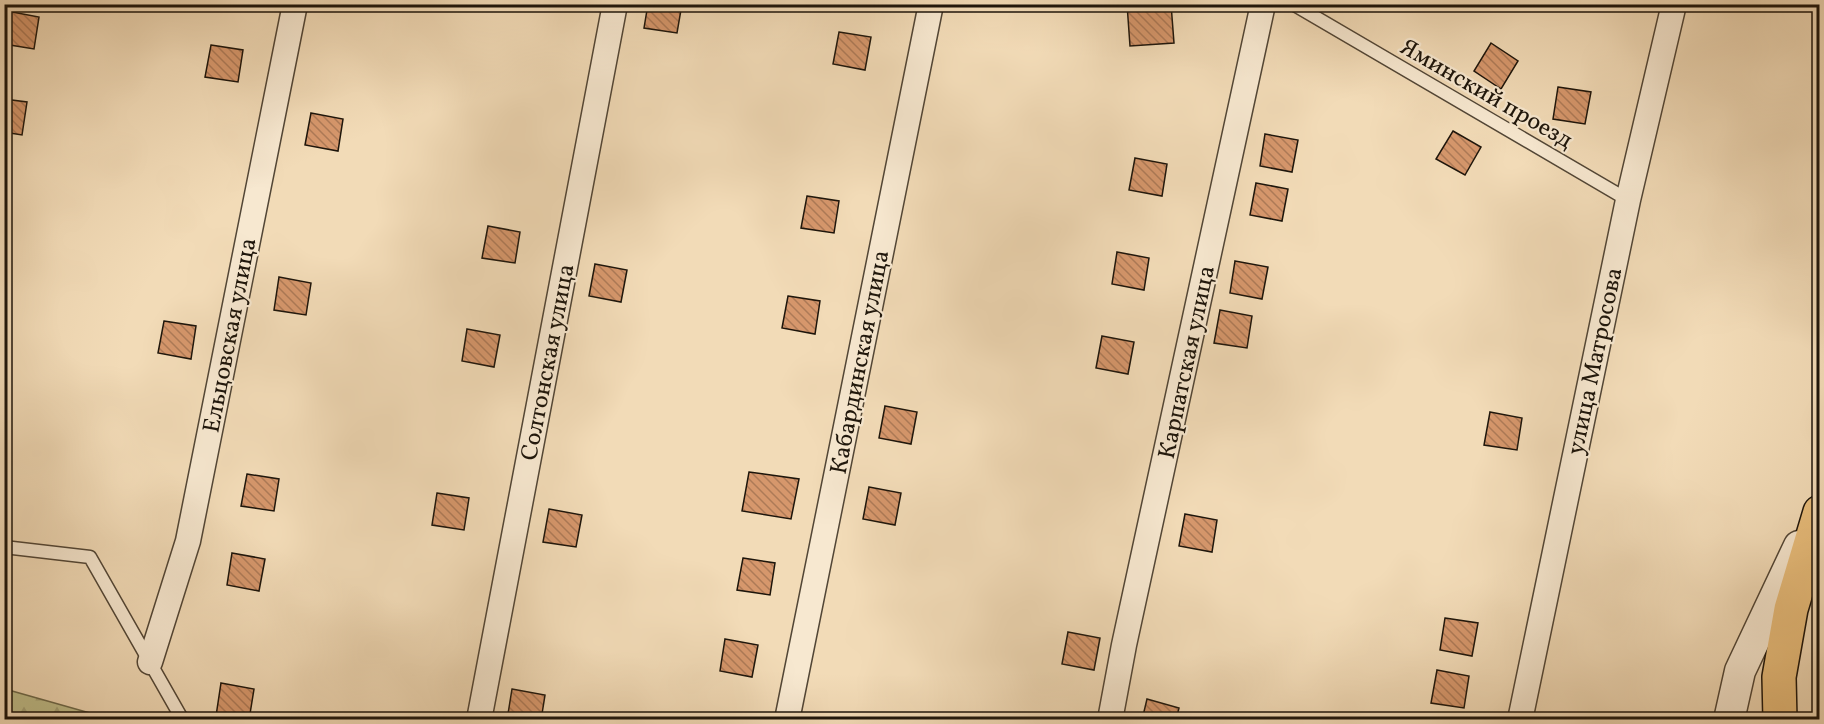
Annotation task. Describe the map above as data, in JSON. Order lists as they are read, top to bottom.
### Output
{
  "streets": {
    "street": [
      "Ельцовская улица",
      "улица Матросова",
      "Солтонская улица",
      "Кабардинская улица",
      "Карпатская улица"
    ],
    "lane": ["Яминский проезд"]
  },
  "crossings": [
    ["Яминский проезд", "улица Матросова"]
  ]
}
